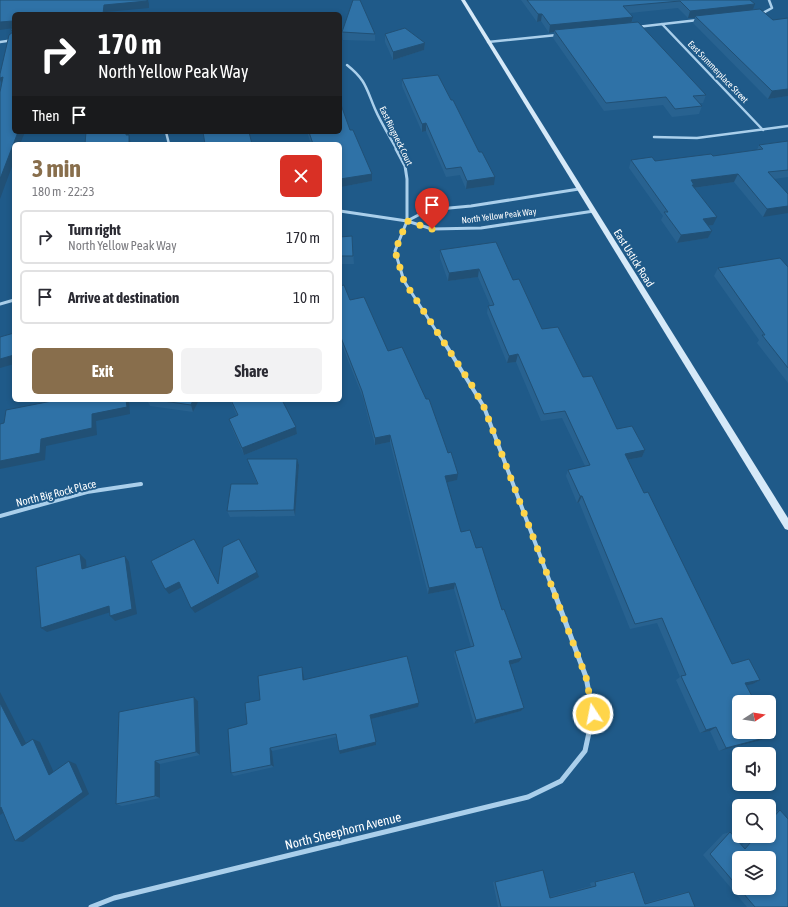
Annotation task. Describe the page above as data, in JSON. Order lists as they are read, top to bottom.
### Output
{
  "streets": {
    "main road": ["East Ustick Road"],
    "street": [
      "East Summerplace Street",
      "East Ringneck Court",
      "North Yellow Peak Way",
      "North Big Rock Place",
      "North Sheephorn Avenue"
    ]
  },
  "crossings": [
    ["East Ringneck Court", "North Yellow Peak Way"],
    ["East Ringneck Court", "North Sheephorn Avenue"],
    ["North Yellow Peak Way", "East Ustick Road"],
    ["North Yellow Peak Way", "North Sheephorn Avenue"]
  ],
  "north": "right",
  "page": {
    "turn": ["170 m", "North Yellow Peak Way"],
    "then": "Then",
    "heading": ["3 min", "180 m · 22:23"],
    "list": [
      {
        "name": "Turn right",
        "note": "North Yellow Peak Way",
        "value": "170 m"
      },
      {
        "name": "Arrive at destination",
        "value": "10 m"
      }
    ],
    "buttons": ["Exit", "Share"]
  }
}
